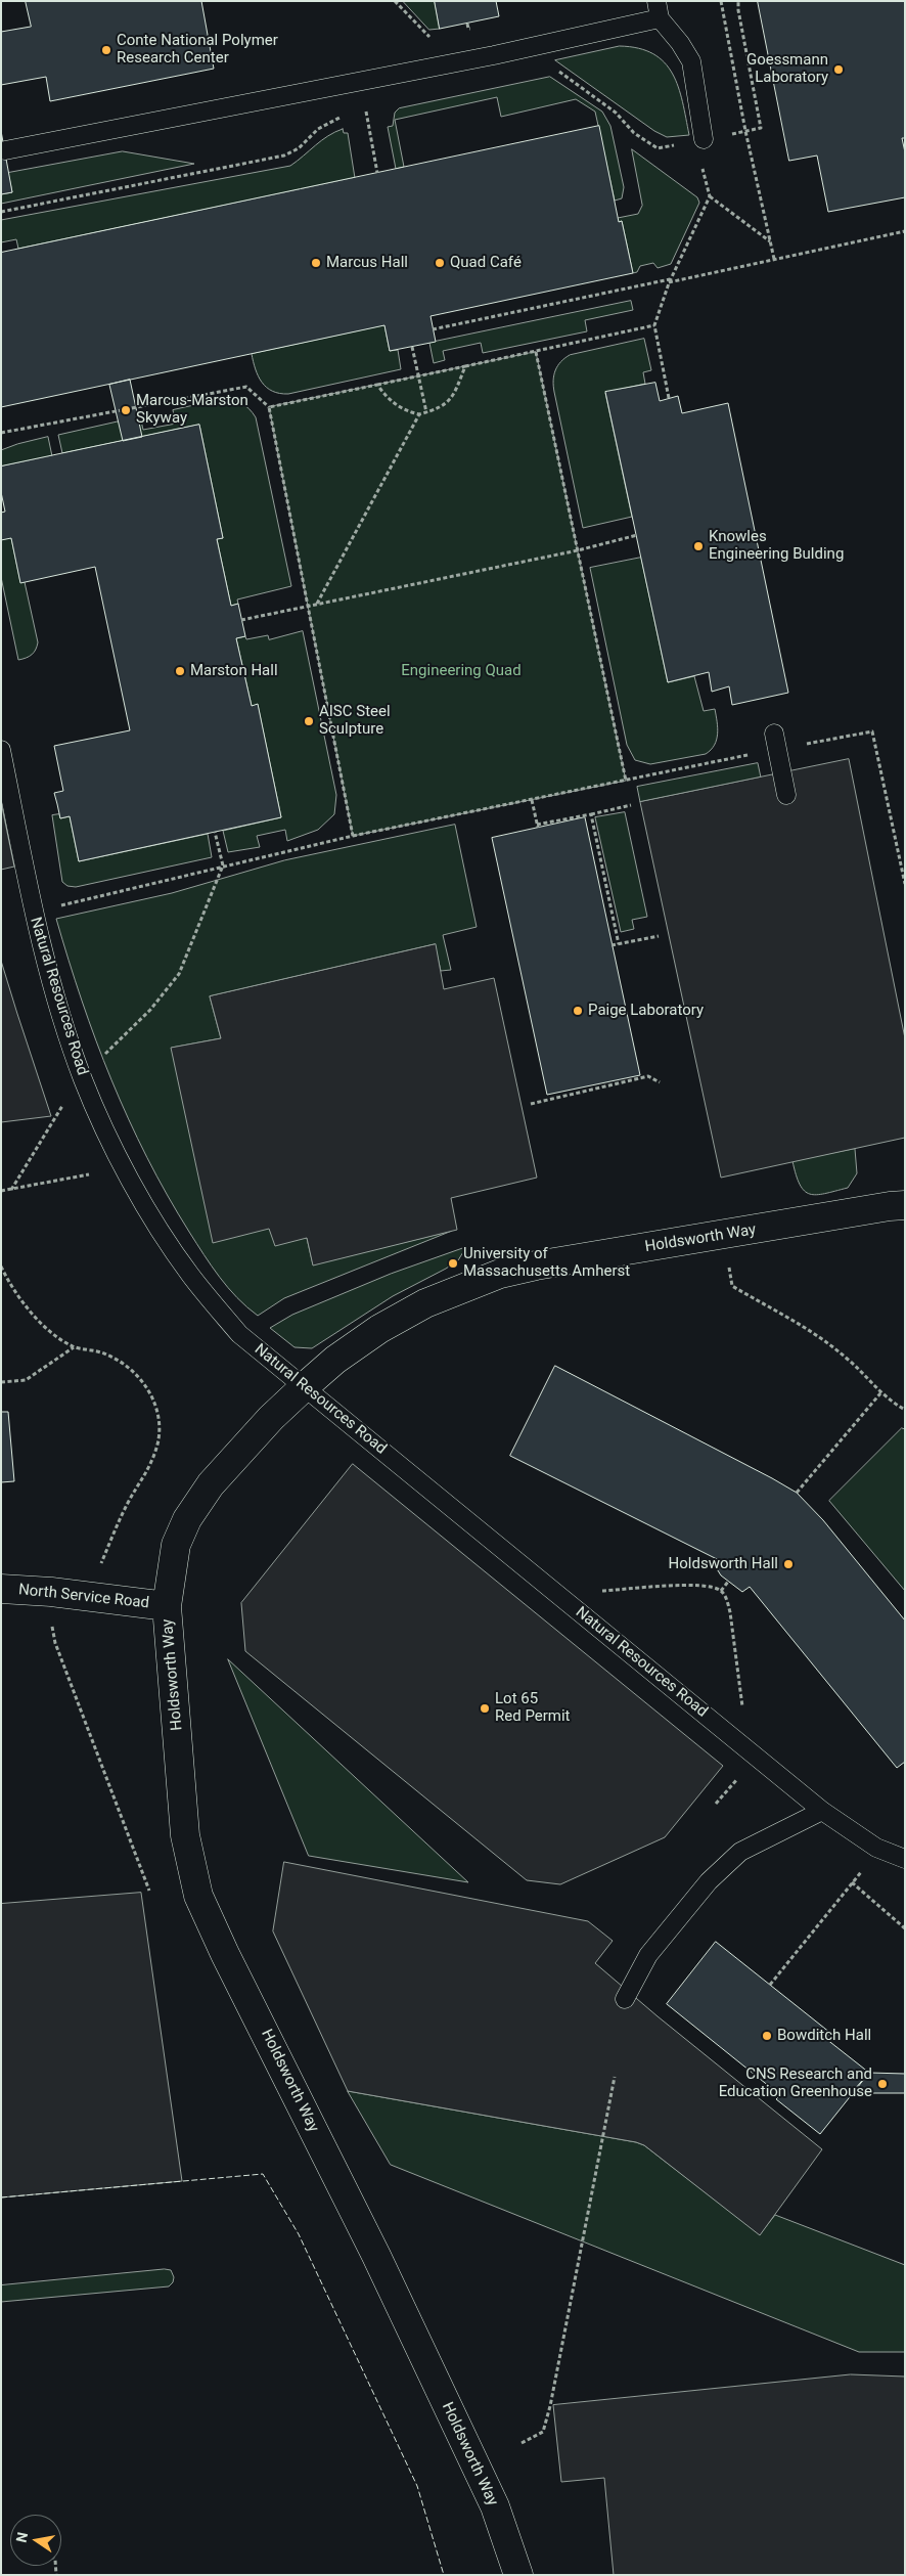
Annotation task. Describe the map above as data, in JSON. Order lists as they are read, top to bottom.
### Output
{
  "streets": {
    "street": ["Holdsworth Way", "North Service Road"],
    "lane": ["Natural Resources Road"]
  },
  "crossings": [
    ["Natural Resources Road", "Holdsworth Way"],
    ["Holdsworth Way", "North Service Road"]
  ],
  "parks": ["Engineering Quad"],
  "places": [
    "Conte National Polymer Research Center",
    "Goessmann Laboratory",
    "Marcus Hall",
    "Quad Café",
    "Marcus-Marston Skyway",
    "Knowles Engineering Bulding",
    "Marston Hall",
    "AISC Steel Sculpture",
    "Paige Laboratory",
    "University of Massachusetts Amherst",
    "Holdsworth Hall",
    "Lot 65 Red Permit",
    "Bowditch Hall",
    "CNS Research and Education Greenhouse"
  ],
  "north": "left"
}
